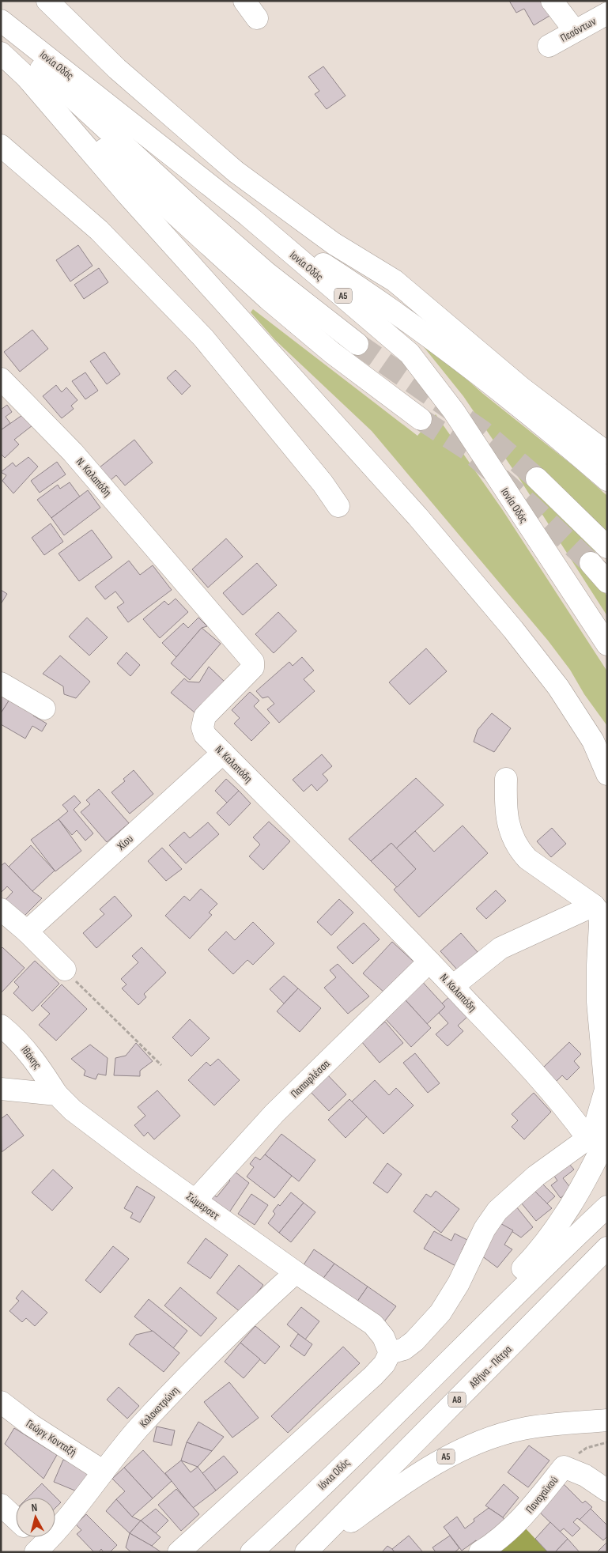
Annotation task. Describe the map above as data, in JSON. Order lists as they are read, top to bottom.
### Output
{
  "streets": {
    "main road": [
      "Πεσόντων",
      "Ιονία Οδός",
      "Α5",
      "Ν. Καλαπόδη",
      "Χίου",
      "Ιθάκης",
      "Παπαφλέσσα",
      "Σώμερσετ",
      "Αθήνα - Πάτρα",
      "Α8",
      "Κολοκοτρώνη",
      "Γεώργ. Κονταξή",
      "Ιόνια Οδός",
      "Παναχαϊκού"
    ]
  },
  "crossings": [
    ["Α5", "Αθήνα - Πάτρα"],
    ["Ν. Καλαπόδη", "Χίου"],
    ["Ν. Καλαπόδη", "Παπαφλέσσα"],
    ["Ιθάκης", "Σώμερσετ"],
    ["Παπαφλέσσα", "Σώμερσετ"],
    ["Σώμερσετ", "Κολοκοτρώνη"],
    ["Κολοκοτρώνη", "Γεώργ. Κονταξή"]
  ],
  "north": "top"
}
